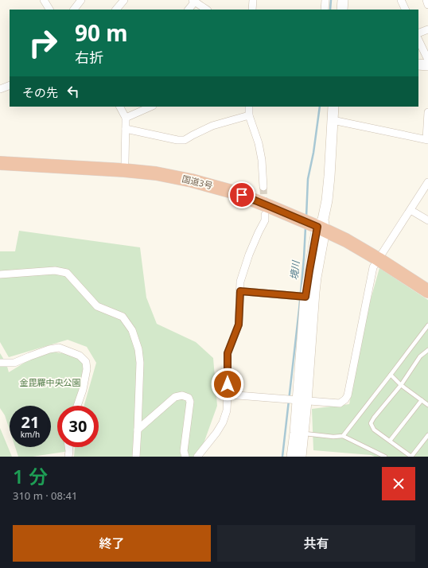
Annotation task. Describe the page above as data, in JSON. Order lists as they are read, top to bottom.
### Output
{
  "streets": {
    "highway": ["国道3号"]
  },
  "water": ["境川"],
  "parks": ["金毘羅中央公園"],
  "page": {
    "turn": ["90 m", "右折"],
    "then": "その先",
    "speed": "21 km/h",
    "limit": "30",
    "heading": ["1 分", "310 m · 08:41"],
    "buttons": ["終了", "共有"]
  }
}
